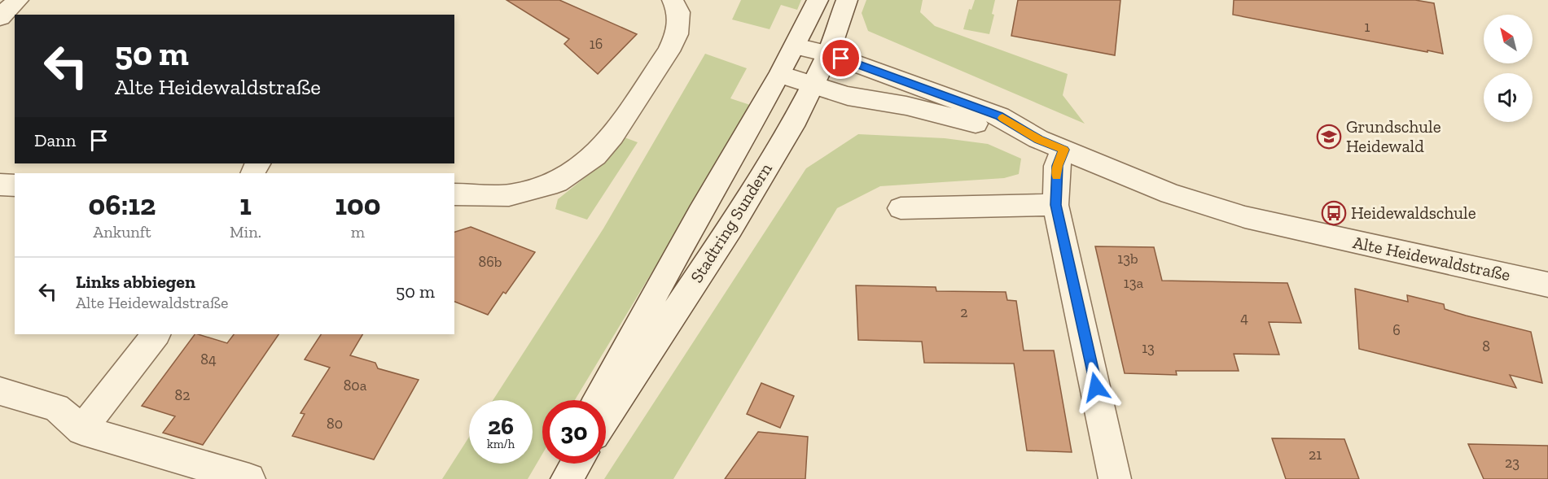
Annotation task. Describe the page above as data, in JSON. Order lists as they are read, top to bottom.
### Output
{
  "streets": {
    "street": ["Stadtring Sundern", "Alte Heidewaldstraße"]
  },
  "crossings": [
    ["Stadtring Sundern", "Alte Heidewaldstraße"]
  ],
  "places": {
    "school or university": ["Grundschule Heidewald"],
    "bus stop": ["Heidewaldschule"]
  },
  "house_numbers": [
    "1",
    "16",
    "13b",
    "86b",
    "13a",
    "2",
    "4",
    "6",
    "8",
    "13",
    "84",
    "80a",
    "82",
    "80",
    "21",
    "23"
  ],
  "north": "top left",
  "page": {
    "turn": ["50 m", "Alte Heidewaldstraße"],
    "then": "Dann",
    "eta": [
      "06:12",
      "Ankunft",
      "1",
      "Min.",
      "100",
      "m"
    ],
    "list": [
      {
        "name": "Links abbiegen",
        "note": "Alte Heidewaldstraße",
        "value": "50 m"
      }
    ],
    "speed": "26 km/h",
    "limit": "30"
  }
}
